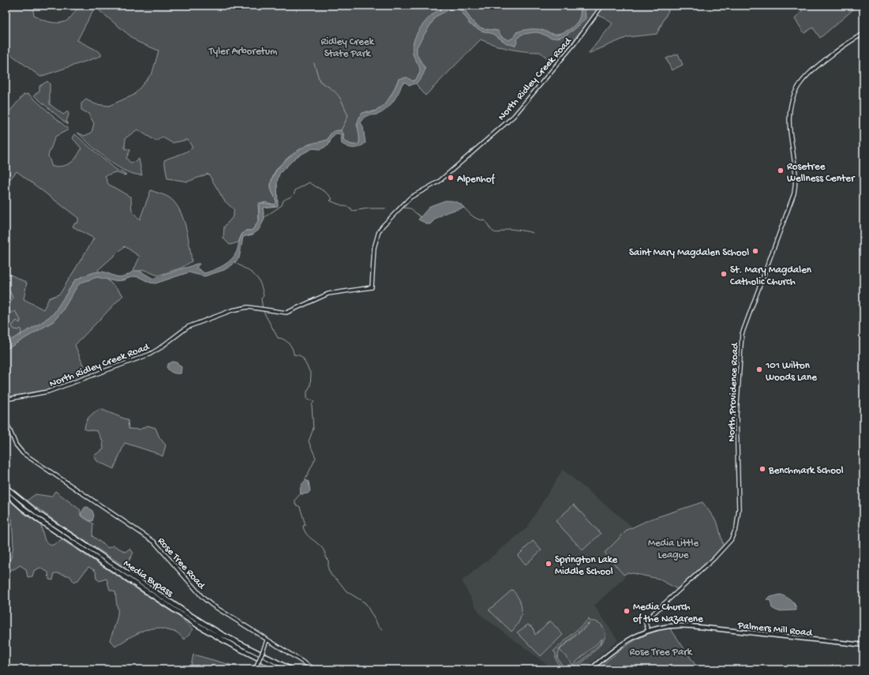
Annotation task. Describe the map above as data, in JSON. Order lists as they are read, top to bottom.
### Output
{
  "streets": {
    "highway": ["Media Bypass"],
    "main road": ["Palmers Mill Road"],
    "street": ["North Ridley Creek Road", "North Providence Road", "Rose Tree Road"]
  },
  "crossings": [
    ["North Providence Road", "Palmers Mill Road"]
  ],
  "parks": [
    "Ridley Creek State Park",
    "Tyler Arboretum",
    "Media Little League",
    "Rose Tree Park"
  ],
  "places": [
    "Rosetree Wellness Center",
    "Alpenhof",
    "Saint Mary Magdalen School",
    "St. Mary Magdalen Catholic Church",
    "101 Wilton Woods Lane",
    "Benchmark School",
    "Springton Lake Middle School",
    "Media Church of the Nazarene"
  ]
}
